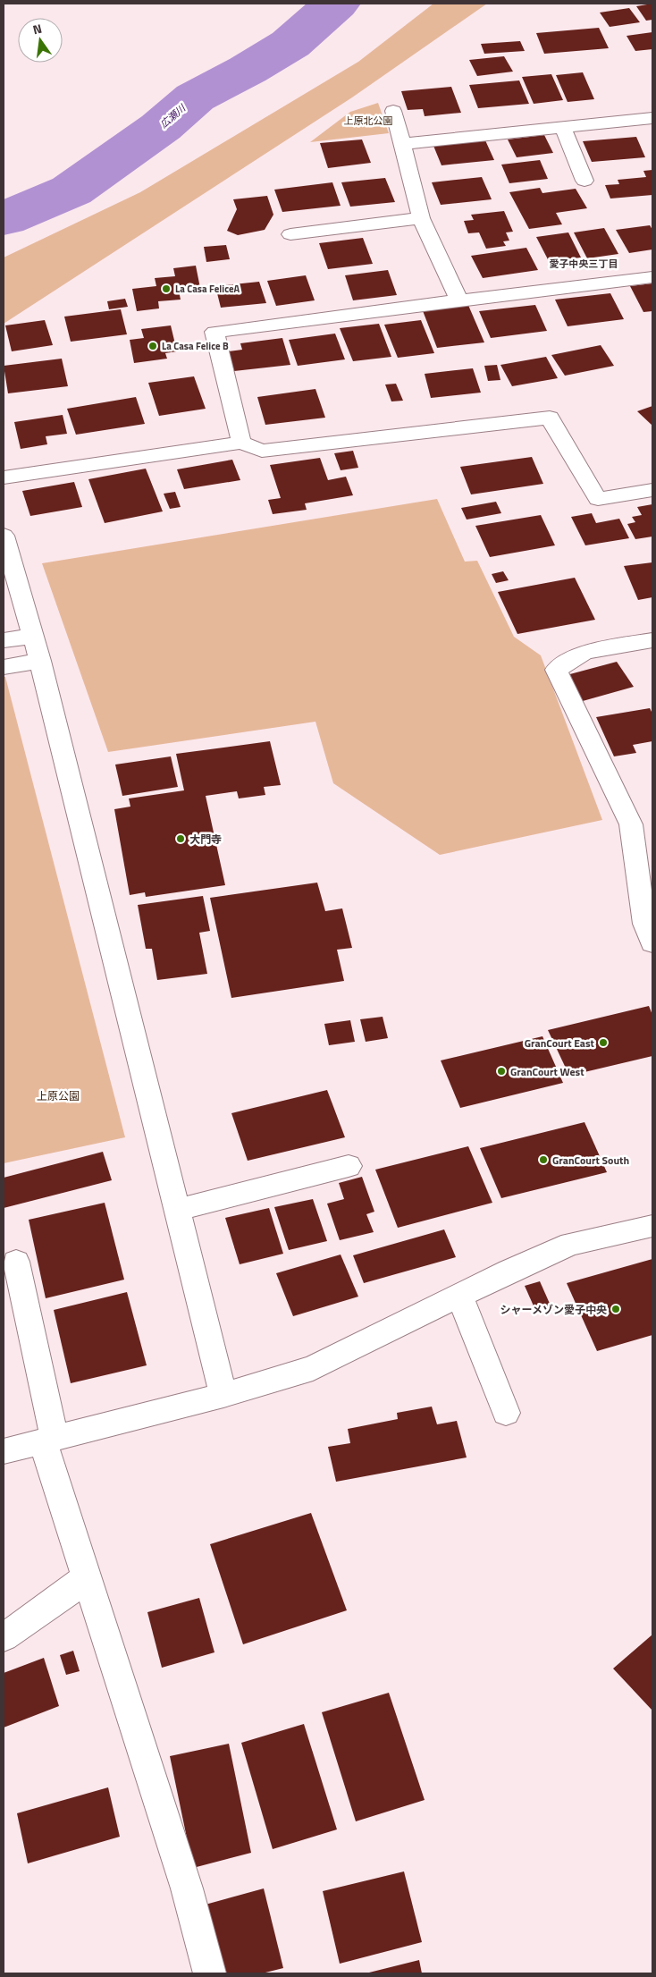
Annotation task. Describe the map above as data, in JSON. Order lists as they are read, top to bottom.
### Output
{
  "districts": ["愛子中央三丁目"],
  "water": ["広瀬川"],
  "parks": ["上原北公園", "上原公園"],
  "places": [
    "La Casa FeliceA",
    "La Casa Felice B",
    "大門寺",
    "GranCourt East",
    "GranCourt West",
    "GranCourt South",
    "シャーメゾン愛子中央"
  ],
  "north": "top"
}
